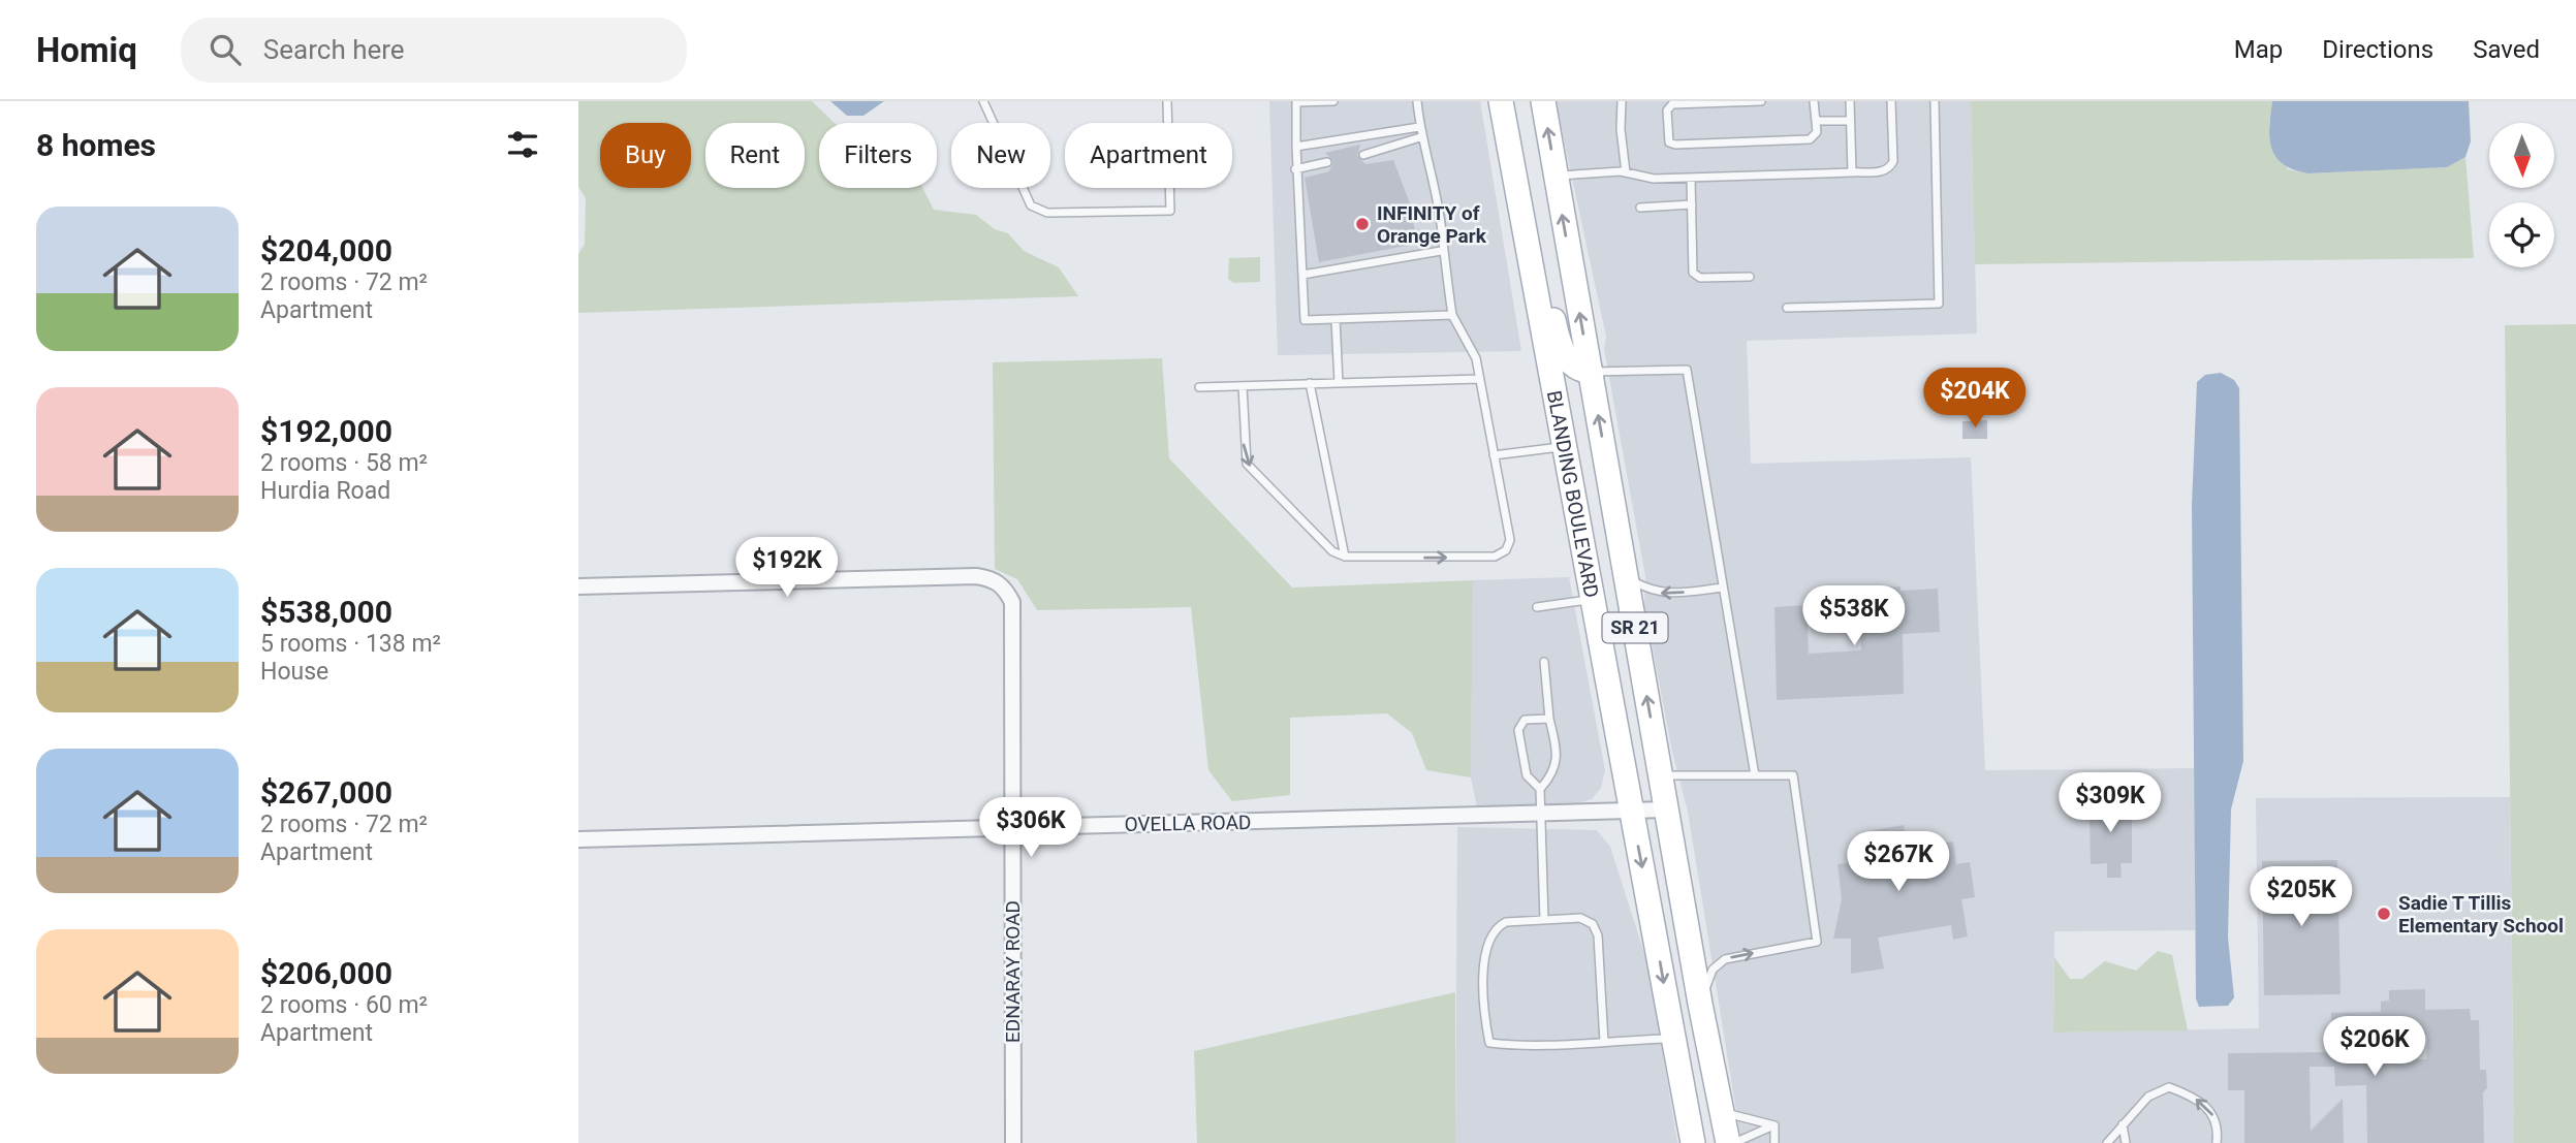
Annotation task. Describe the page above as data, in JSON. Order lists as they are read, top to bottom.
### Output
{
  "streets": {
    "main road": ["BLANDING BOULEVARD", "SR 21"],
    "street": ["OVELLA ROAD", "EDNARAY ROAD"]
  },
  "crossings": [
    ["BLANDING BOULEVARD", "OVELLA ROAD"],
    ["OVELLA ROAD", "EDNARAY ROAD"]
  ],
  "places": ["INFINITY of Orange Park", "Sadie T Tillis Elementary School"],
  "north": "bottom",
  "page": {
    "header": "Homiq",
    "search": "Search here",
    "nav": ["Map", "Directions", "Saved"],
    "heading": "8 homes",
    "chip": [
      "Buy",
      "Rent",
      "Filters",
      "New",
      "Apartment"
    ],
    "list": [
      {
        "name": "$204,000",
        "note": "2 rooms · 72 m² · Apartment"
      },
      {
        "name": "$192,000",
        "note": "2 rooms · 58 m² · Hurdia Road"
      },
      {
        "name": "$538,000",
        "note": "5 rooms · 138 m² · House"
      },
      {
        "name": "$267,000",
        "note": "2 rooms · 72 m² · Apartment"
      },
      {
        "name": "$206,000",
        "note": "2 rooms · 60 m² · Apartment"
      }
    ],
    "price": [
      "$204K",
      "$192K",
      "$538K",
      "$309K",
      "$306K",
      "$267K",
      "$205K",
      "$206K"
    ]
  }
}
